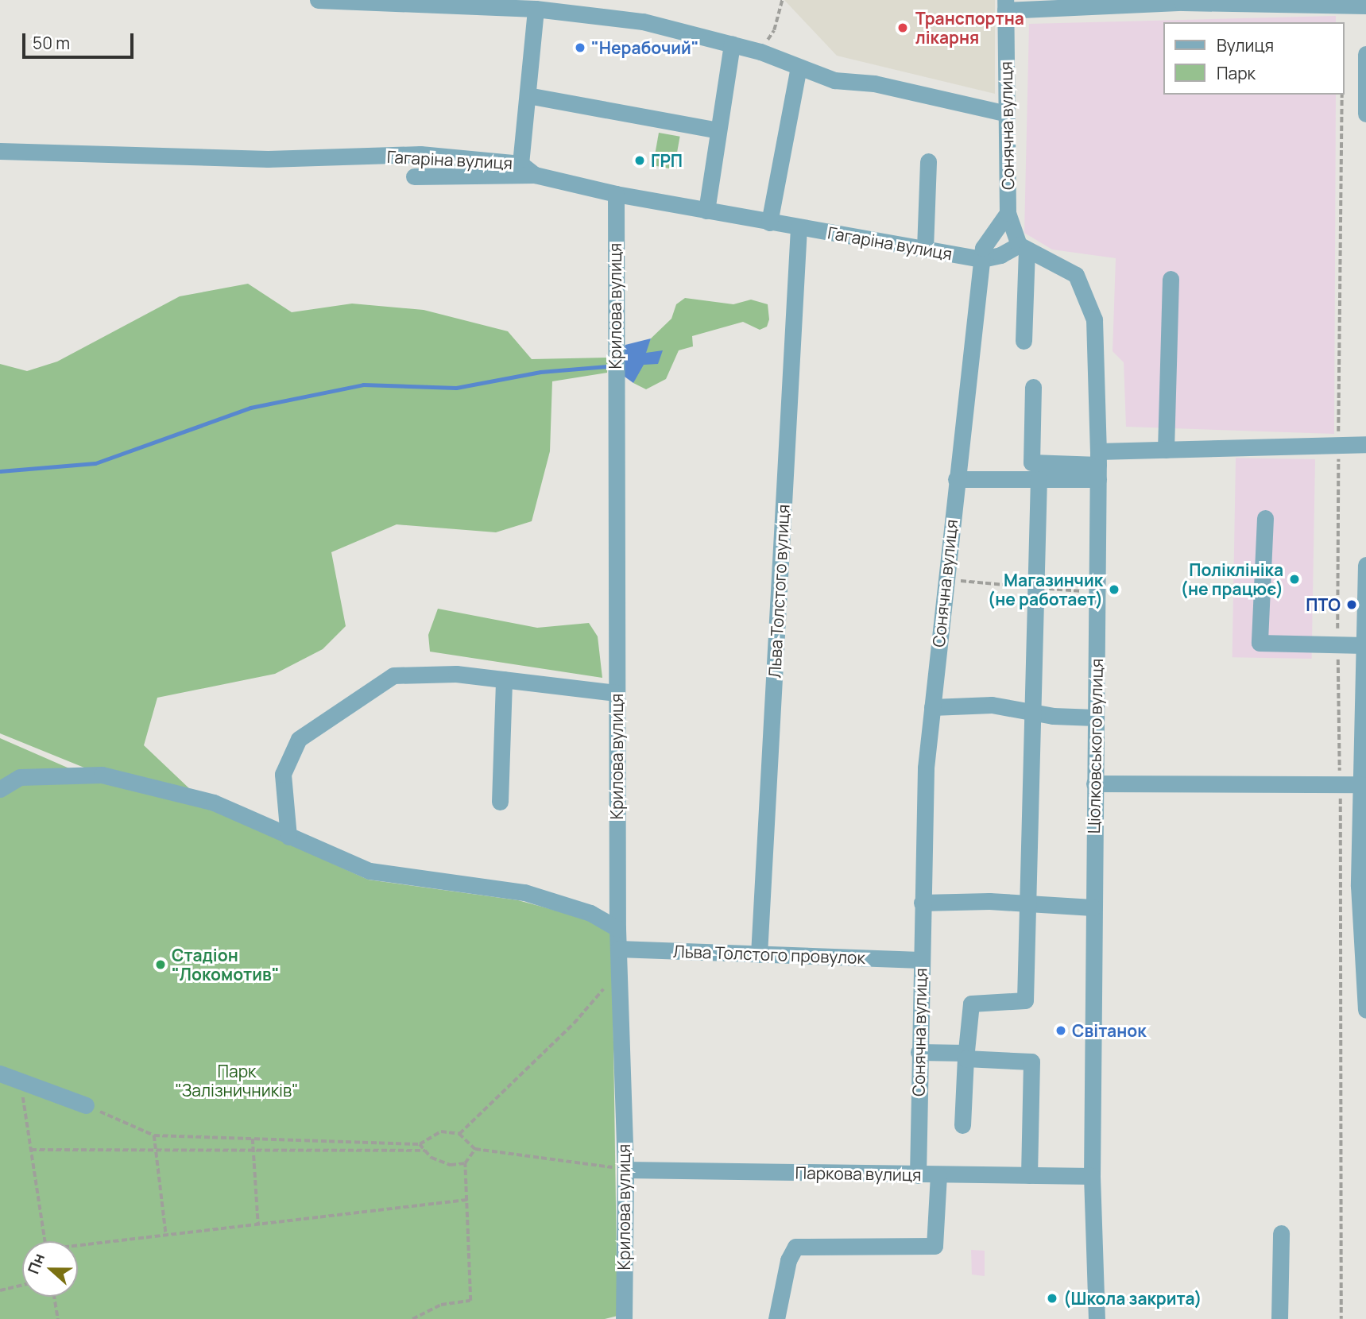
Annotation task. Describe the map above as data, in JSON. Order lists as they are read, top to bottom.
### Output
{
  "streets": {
    "street": [
      "Сонячна вулиця",
      "Гагаріна вулиця",
      "Крилова вулиця",
      "Льва Толстого вулиця",
      "Ціолковського вулиця",
      "Льва Толстого провулок",
      "Паркова вулиця"
    ]
  },
  "crossings": [
    ["Сонячна вулиця", "Гагаріна вулиця"],
    ["Сонячна вулиця", "Льва Толстого провулок"],
    ["Сонячна вулиця", "Паркова вулиця"],
    ["Гагаріна вулиця", "Крилова вулиця"],
    ["Гагаріна вулиця", "Льва Толстого вулиця"],
    ["Гагаріна вулиця", "Ціолковського вулиця"],
    ["Крилова вулиця", "Льва Толстого провулок"],
    ["Крилова вулиця", "Паркова вулиця"],
    ["Льва Толстого вулиця", "Льва Толстого провулок"],
    ["Ціолковського вулиця", "Паркова вулиця"]
  ],
  "parks": ["Парк \"Залізничників\""],
  "places": [
    "Транспортна лікарня",
    "\"Нерабочий\"",
    "ГРП",
    "Поліклініка (не працює)",
    "Магазинчик (не работает)",
    "ПТО",
    "Стадіон \"Локомотив\"",
    "Світанок",
    "(Школа закрита)"
  ],
  "legend": ["Вулиця", "Парк"],
  "scale_bar": "50 m",
  "north": "left"
}
